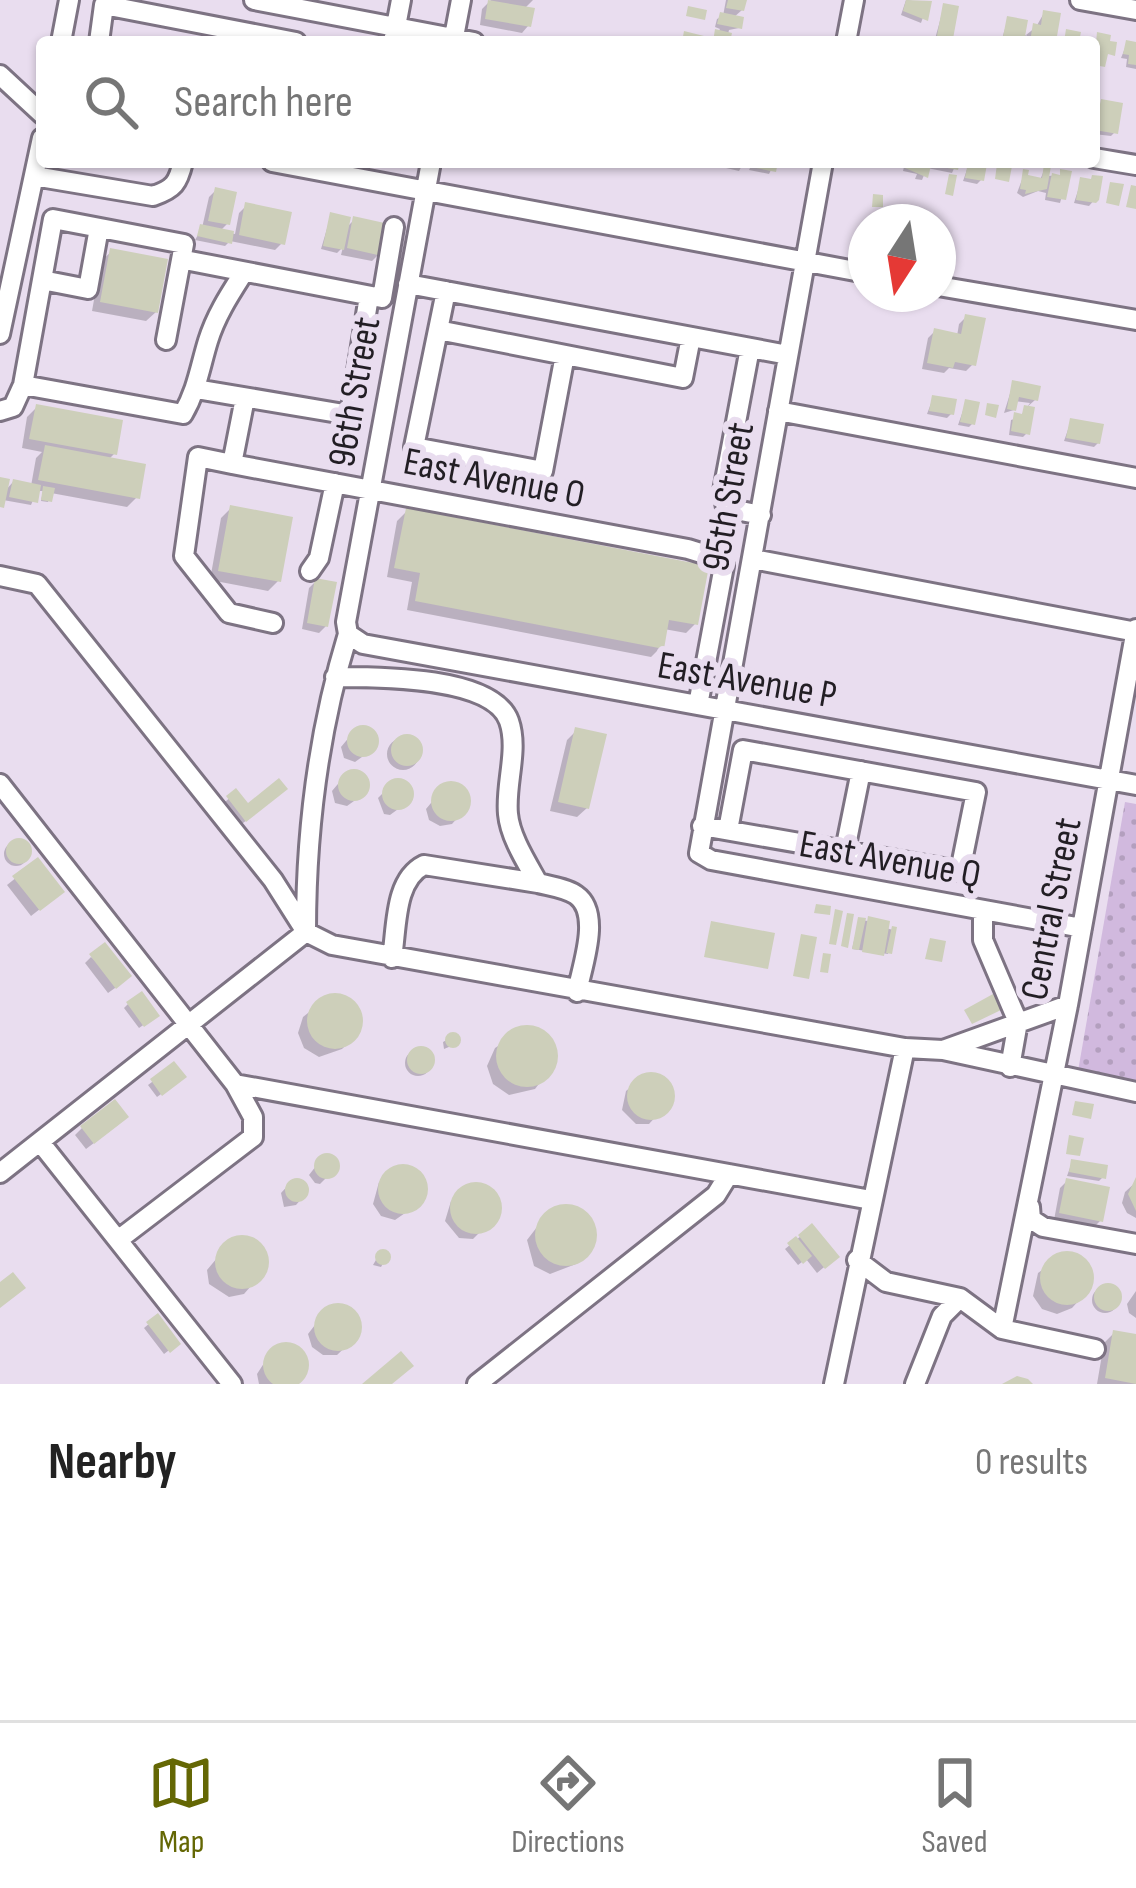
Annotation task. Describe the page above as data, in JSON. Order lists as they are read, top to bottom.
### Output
{
  "streets": {
    "street": [
      "96th Street",
      "East Avenue O",
      "95th Street",
      "East Avenue P",
      "East Avenue Q",
      "Central Street"
    ]
  },
  "crossings": [
    ["96th Street", "East Avenue O"],
    ["96th Street", "East Avenue P"],
    ["95th Street", "East Avenue P"],
    ["95th Street", "East Avenue Q"],
    ["East Avenue P", "Central Street"],
    ["East Avenue Q", "Central Street"]
  ],
  "north": "bottom",
  "page": {
    "search": "Search here",
    "heading": ["Nearby", "0 results"],
    "nav": ["Map", "Directions", "Saved"]
  }
}
